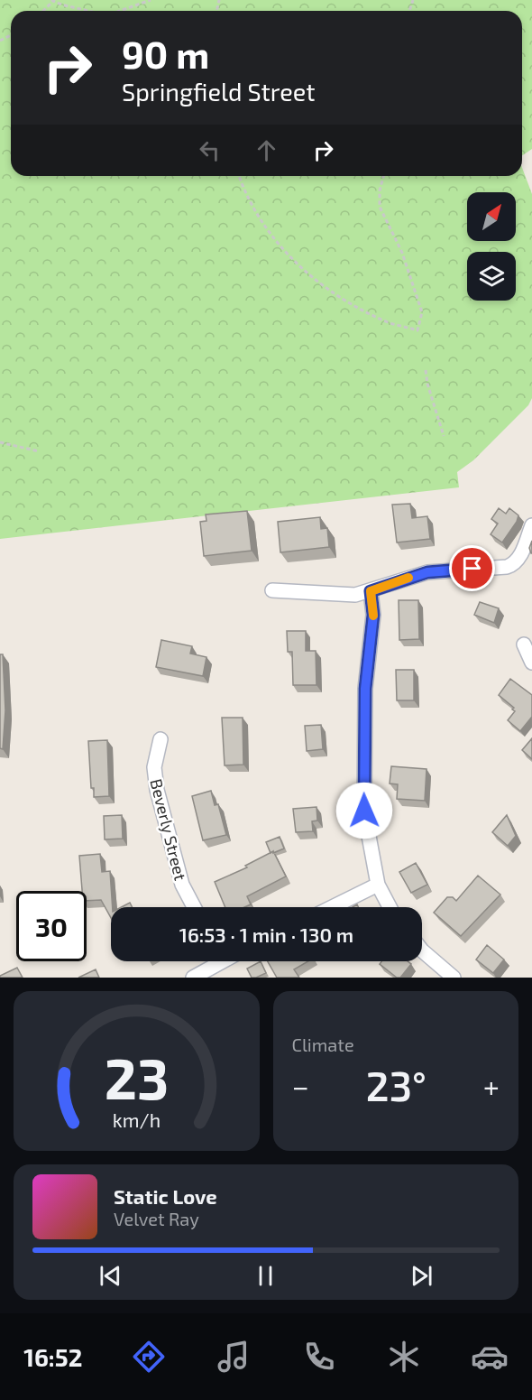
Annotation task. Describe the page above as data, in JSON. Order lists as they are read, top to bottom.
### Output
{
  "streets": {
    "street": ["Beverly Street"]
  },
  "north": "top right",
  "page": {
    "turn": ["90 m", "Springfield Street"],
    "limit": "30",
    "trip": "16:53 · 1 min · 130 m",
    "tile": "Climate",
    "heat": ["−", "23°", "+"],
    "song": ["Static Love", "Velvet Ray"],
    "tabs": "16:52",
    "gauge": ["23", "km/h"]
  }
}
